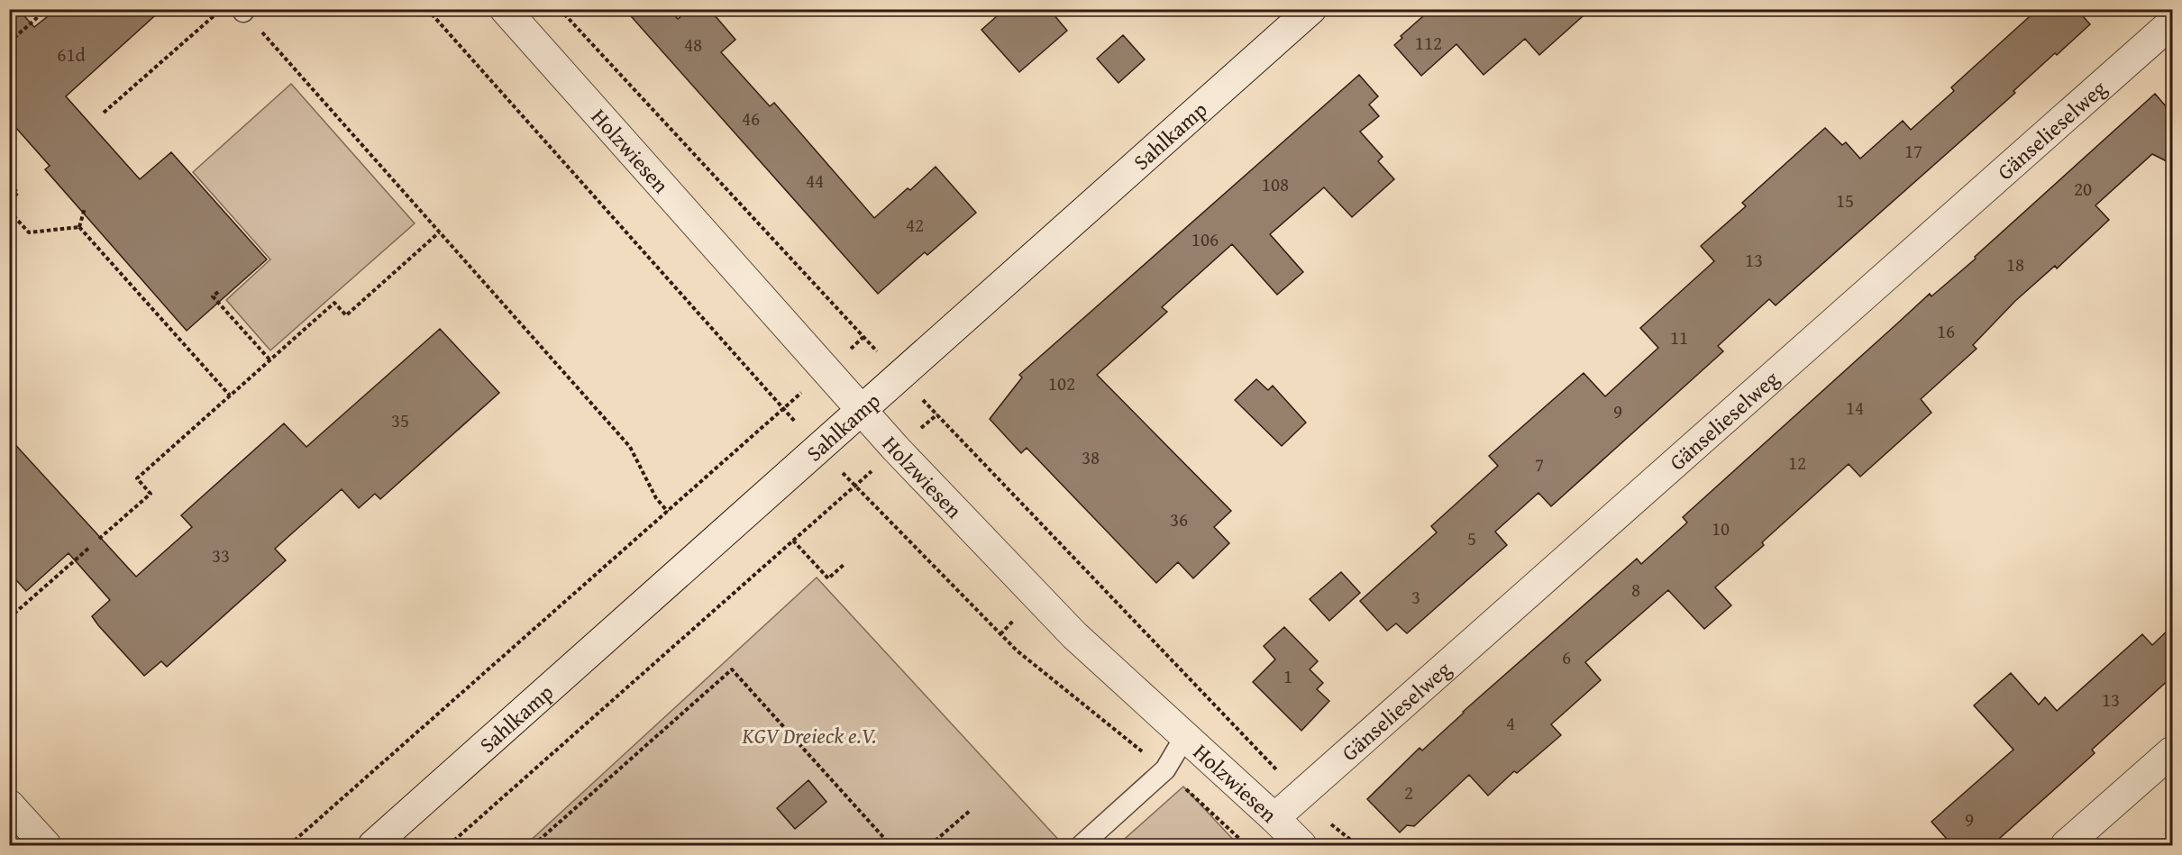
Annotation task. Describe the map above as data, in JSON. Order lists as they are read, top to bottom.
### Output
{
  "streets": {
    "street": ["Gänselieselweg", "Sahlkamp", "Holzwiesen"]
  },
  "crossings": [
    ["Gänselieselweg", "Holzwiesen"],
    ["Sahlkamp", "Holzwiesen"]
  ],
  "parks": ["KGV Dreieck e.V."],
  "house_numbers": [
    "112",
    "48",
    "61d",
    "46",
    "17",
    "44",
    "108",
    "20",
    "15",
    "42",
    "106",
    "13",
    "18",
    "16",
    "11",
    "102",
    "14",
    "9",
    "35",
    "38",
    "12",
    "7",
    "36",
    "10",
    "5",
    "33",
    "8",
    "3",
    "6",
    "1",
    "13",
    "4",
    "2",
    "9"
  ]
}
